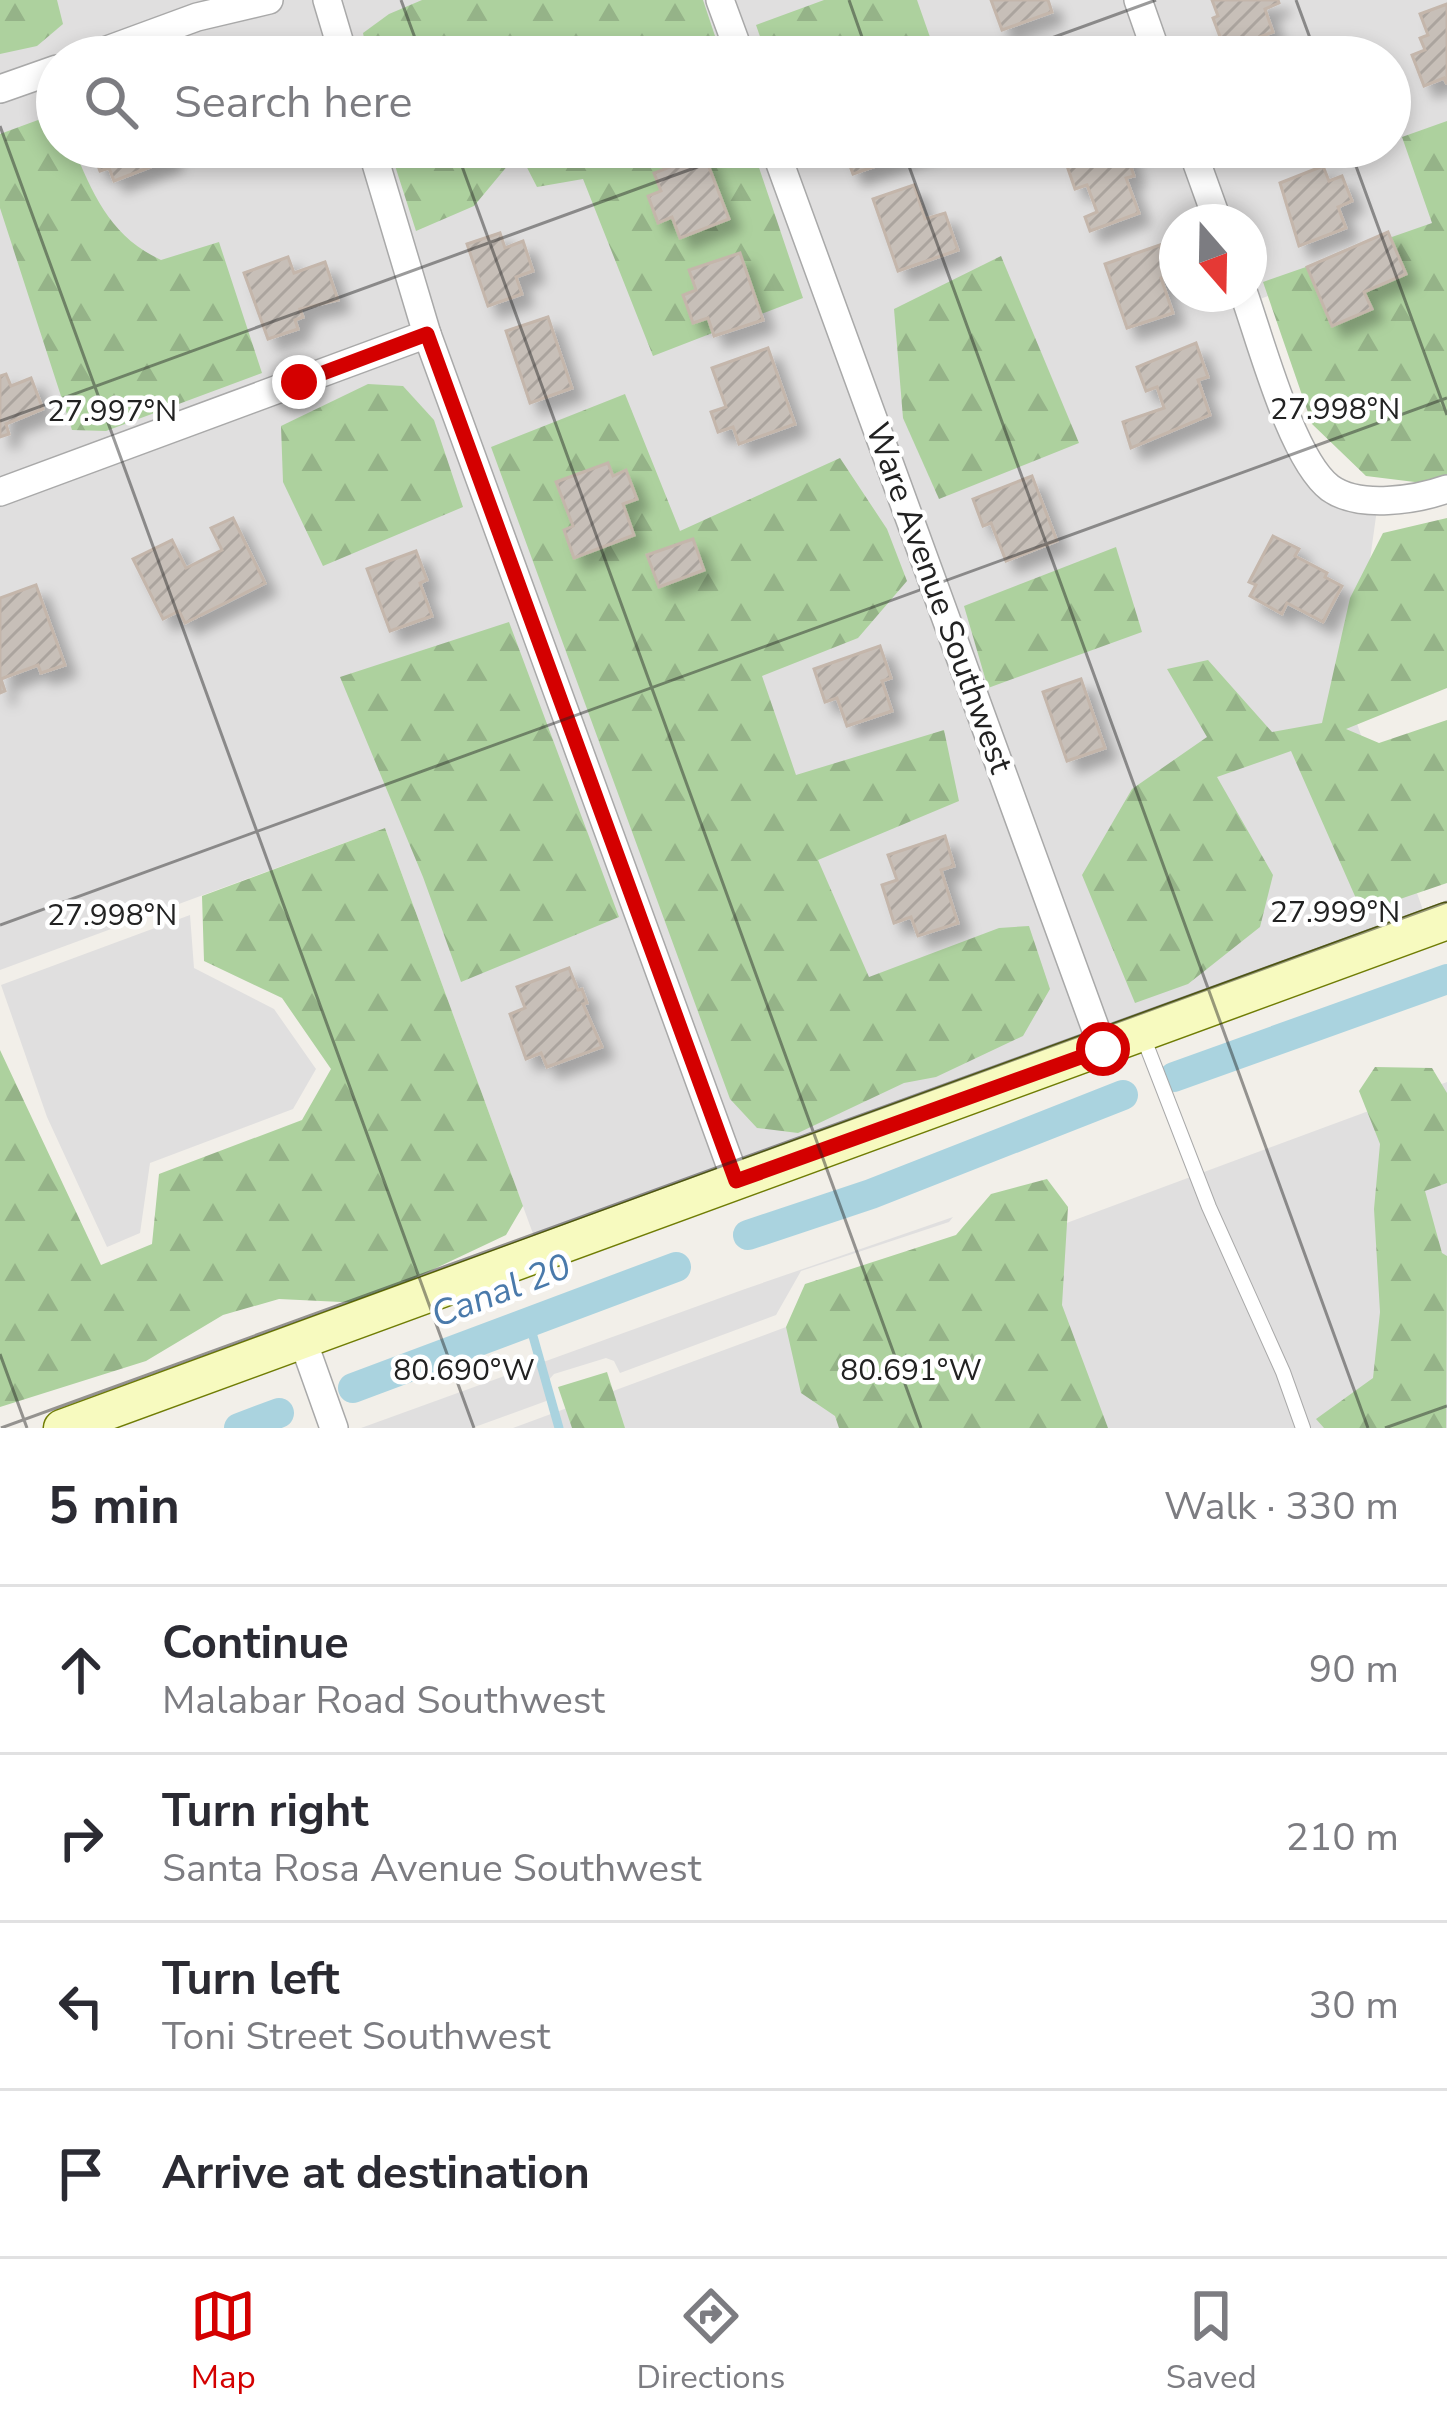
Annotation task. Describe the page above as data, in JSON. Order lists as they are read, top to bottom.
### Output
{
  "streets": {
    "street": ["Ware Avenue Southwest"]
  },
  "water": ["Canal 20"],
  "north": "bottom",
  "page": {
    "search": "Search here",
    "heading": ["5 min", "Walk · 330 m"],
    "list": [
      ["Continue", "Malabar Road Southwest", "90 m"],
      ["Turn right", "Santa Rosa Avenue Southwest", "210 m"],
      ["Turn left", "Toni Street Southwest", "30 m"],
      "Arrive at destination"
    ],
    "nav": ["Map", "Directions", "Saved"]
  },
  "coordinates": [
    "27.998°N",
    "27.997°N",
    "27.999°N",
    "80.690°W",
    "80.691°W"
  ]
}
